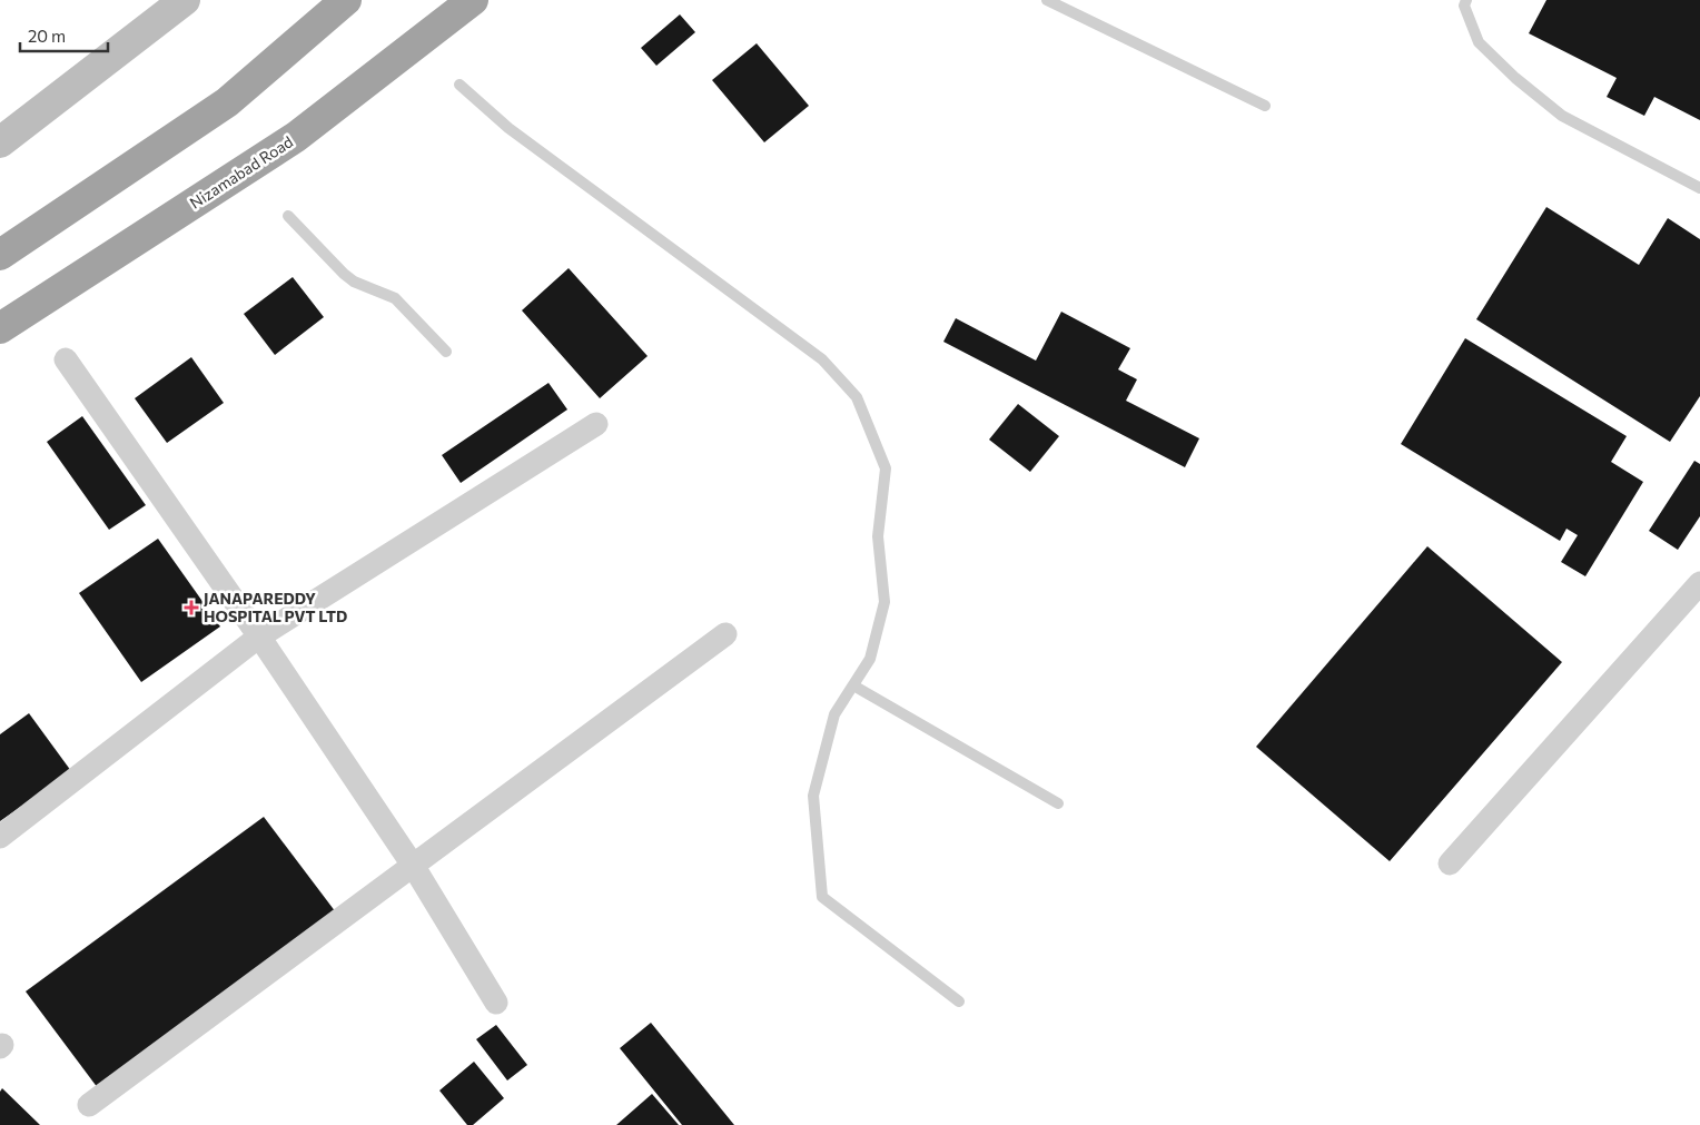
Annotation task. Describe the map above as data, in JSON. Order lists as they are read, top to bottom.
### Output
{
  "streets": {
    "highway": ["Nizamabad Road"]
  },
  "places": {
    "health": ["JANAPAREDDY HOSPITAL PVT LTD"]
  },
  "scale_bar": "20 m"
}
